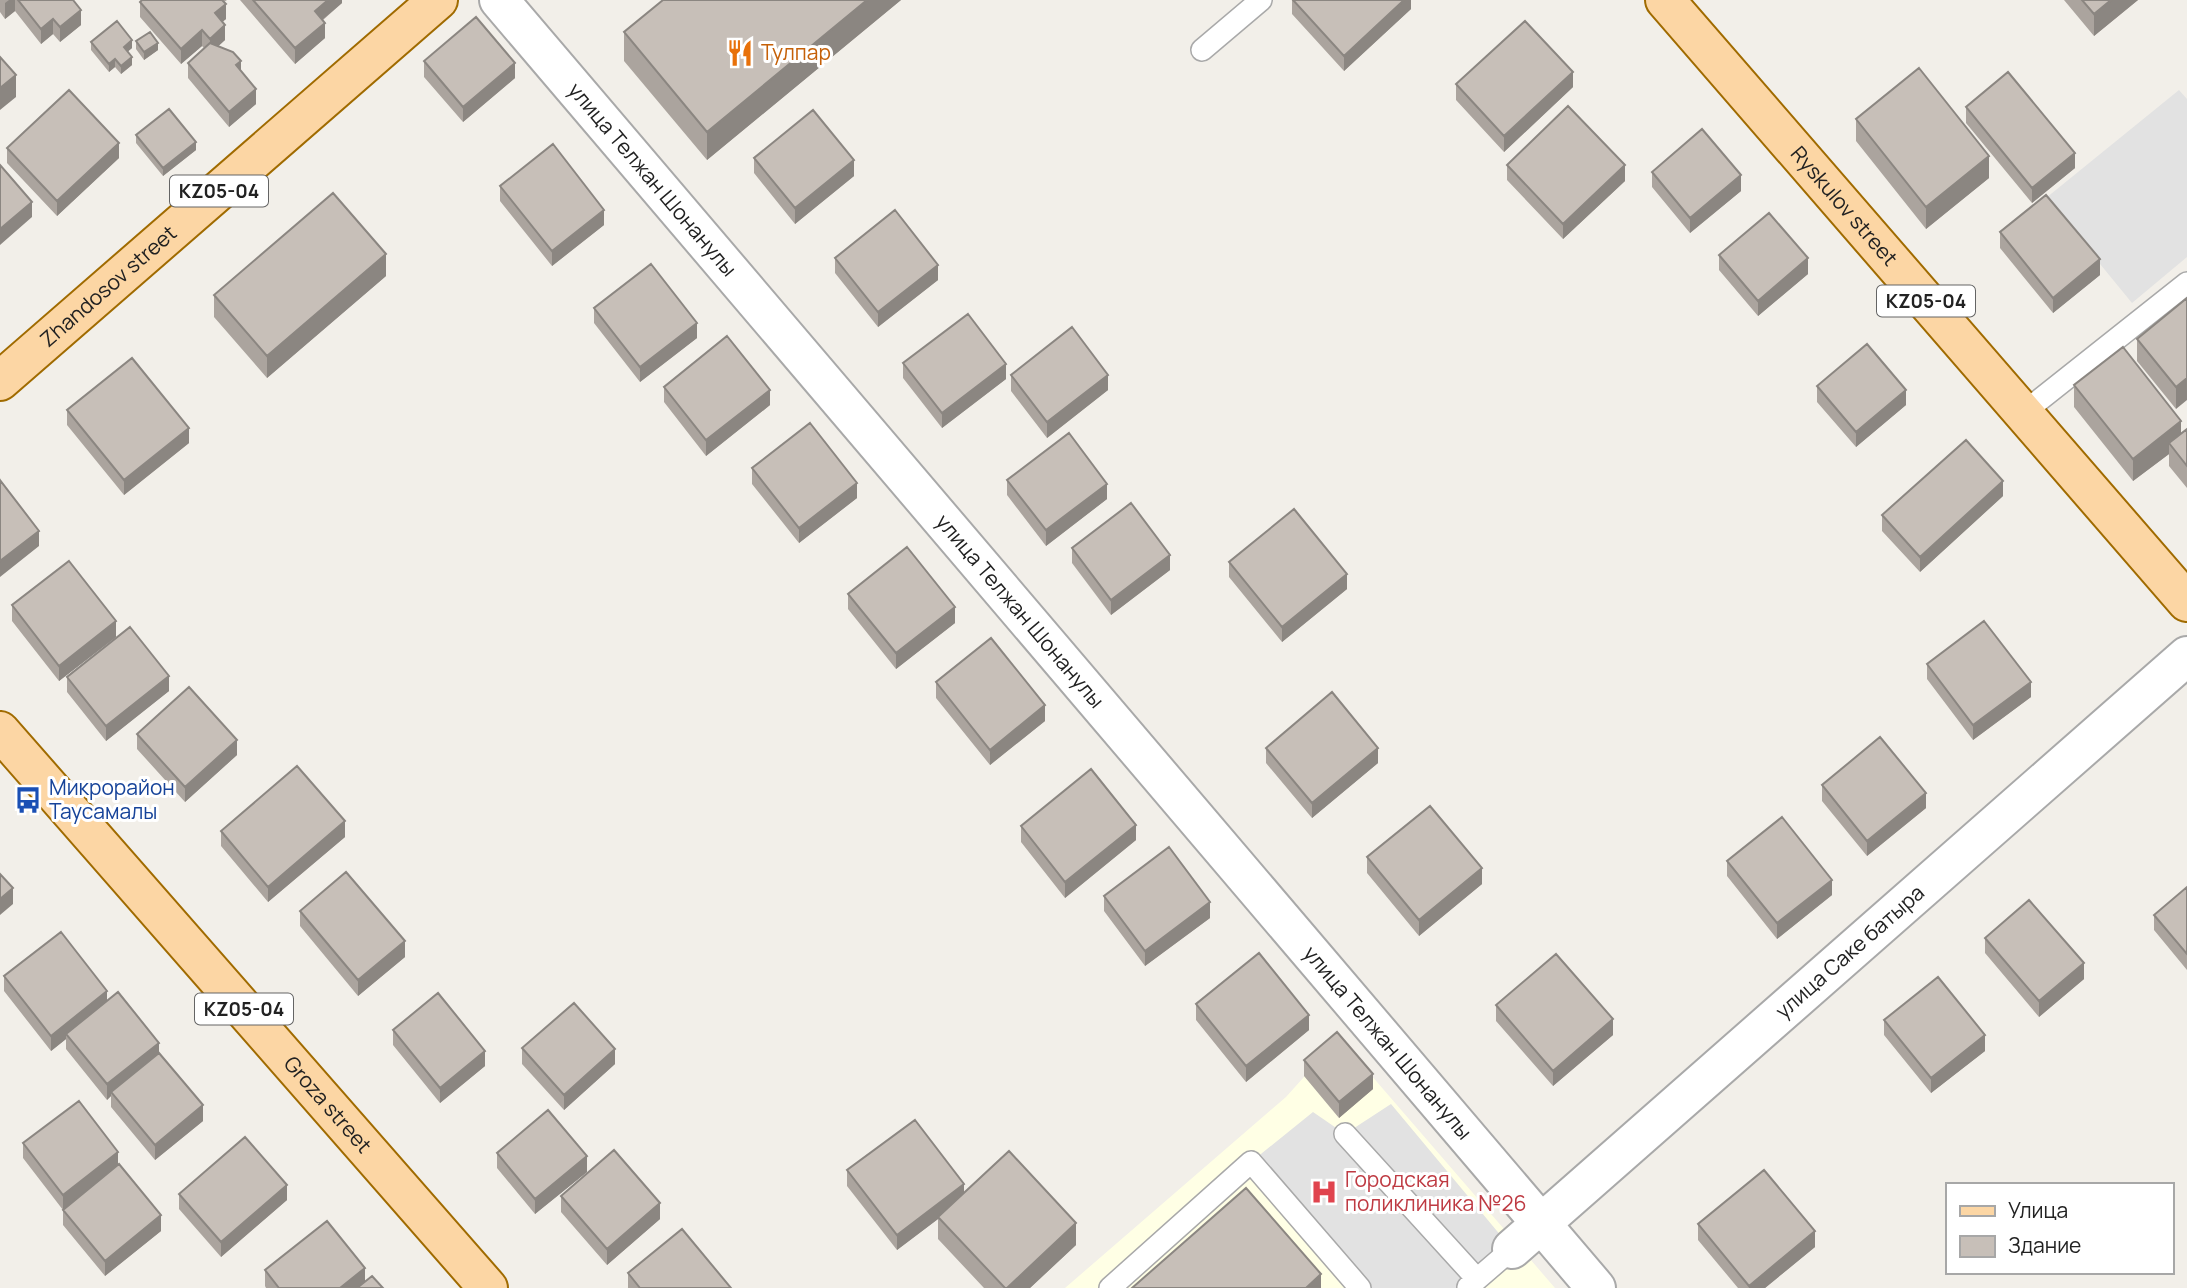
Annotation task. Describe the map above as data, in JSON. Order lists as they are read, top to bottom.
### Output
{
  "streets": {
    "main road": [
      "KZ05-04",
      "Ryskulov street",
      "Zhandosov street",
      "Groza street"
    ],
    "street": ["улица Телжан Шонанулы", "улица Саке батыра"]
  },
  "crossings": [
    ["улица Телжан Шонанулы", "улица Саке батыра"]
  ],
  "places": {
    "restaurant": ["Тулпар"],
    "bus stop": ["Микрорайон Таусамалы"],
    "hospital": ["Городская поликлиника №26"]
  },
  "legend": ["Улица", "Здание"]
}
